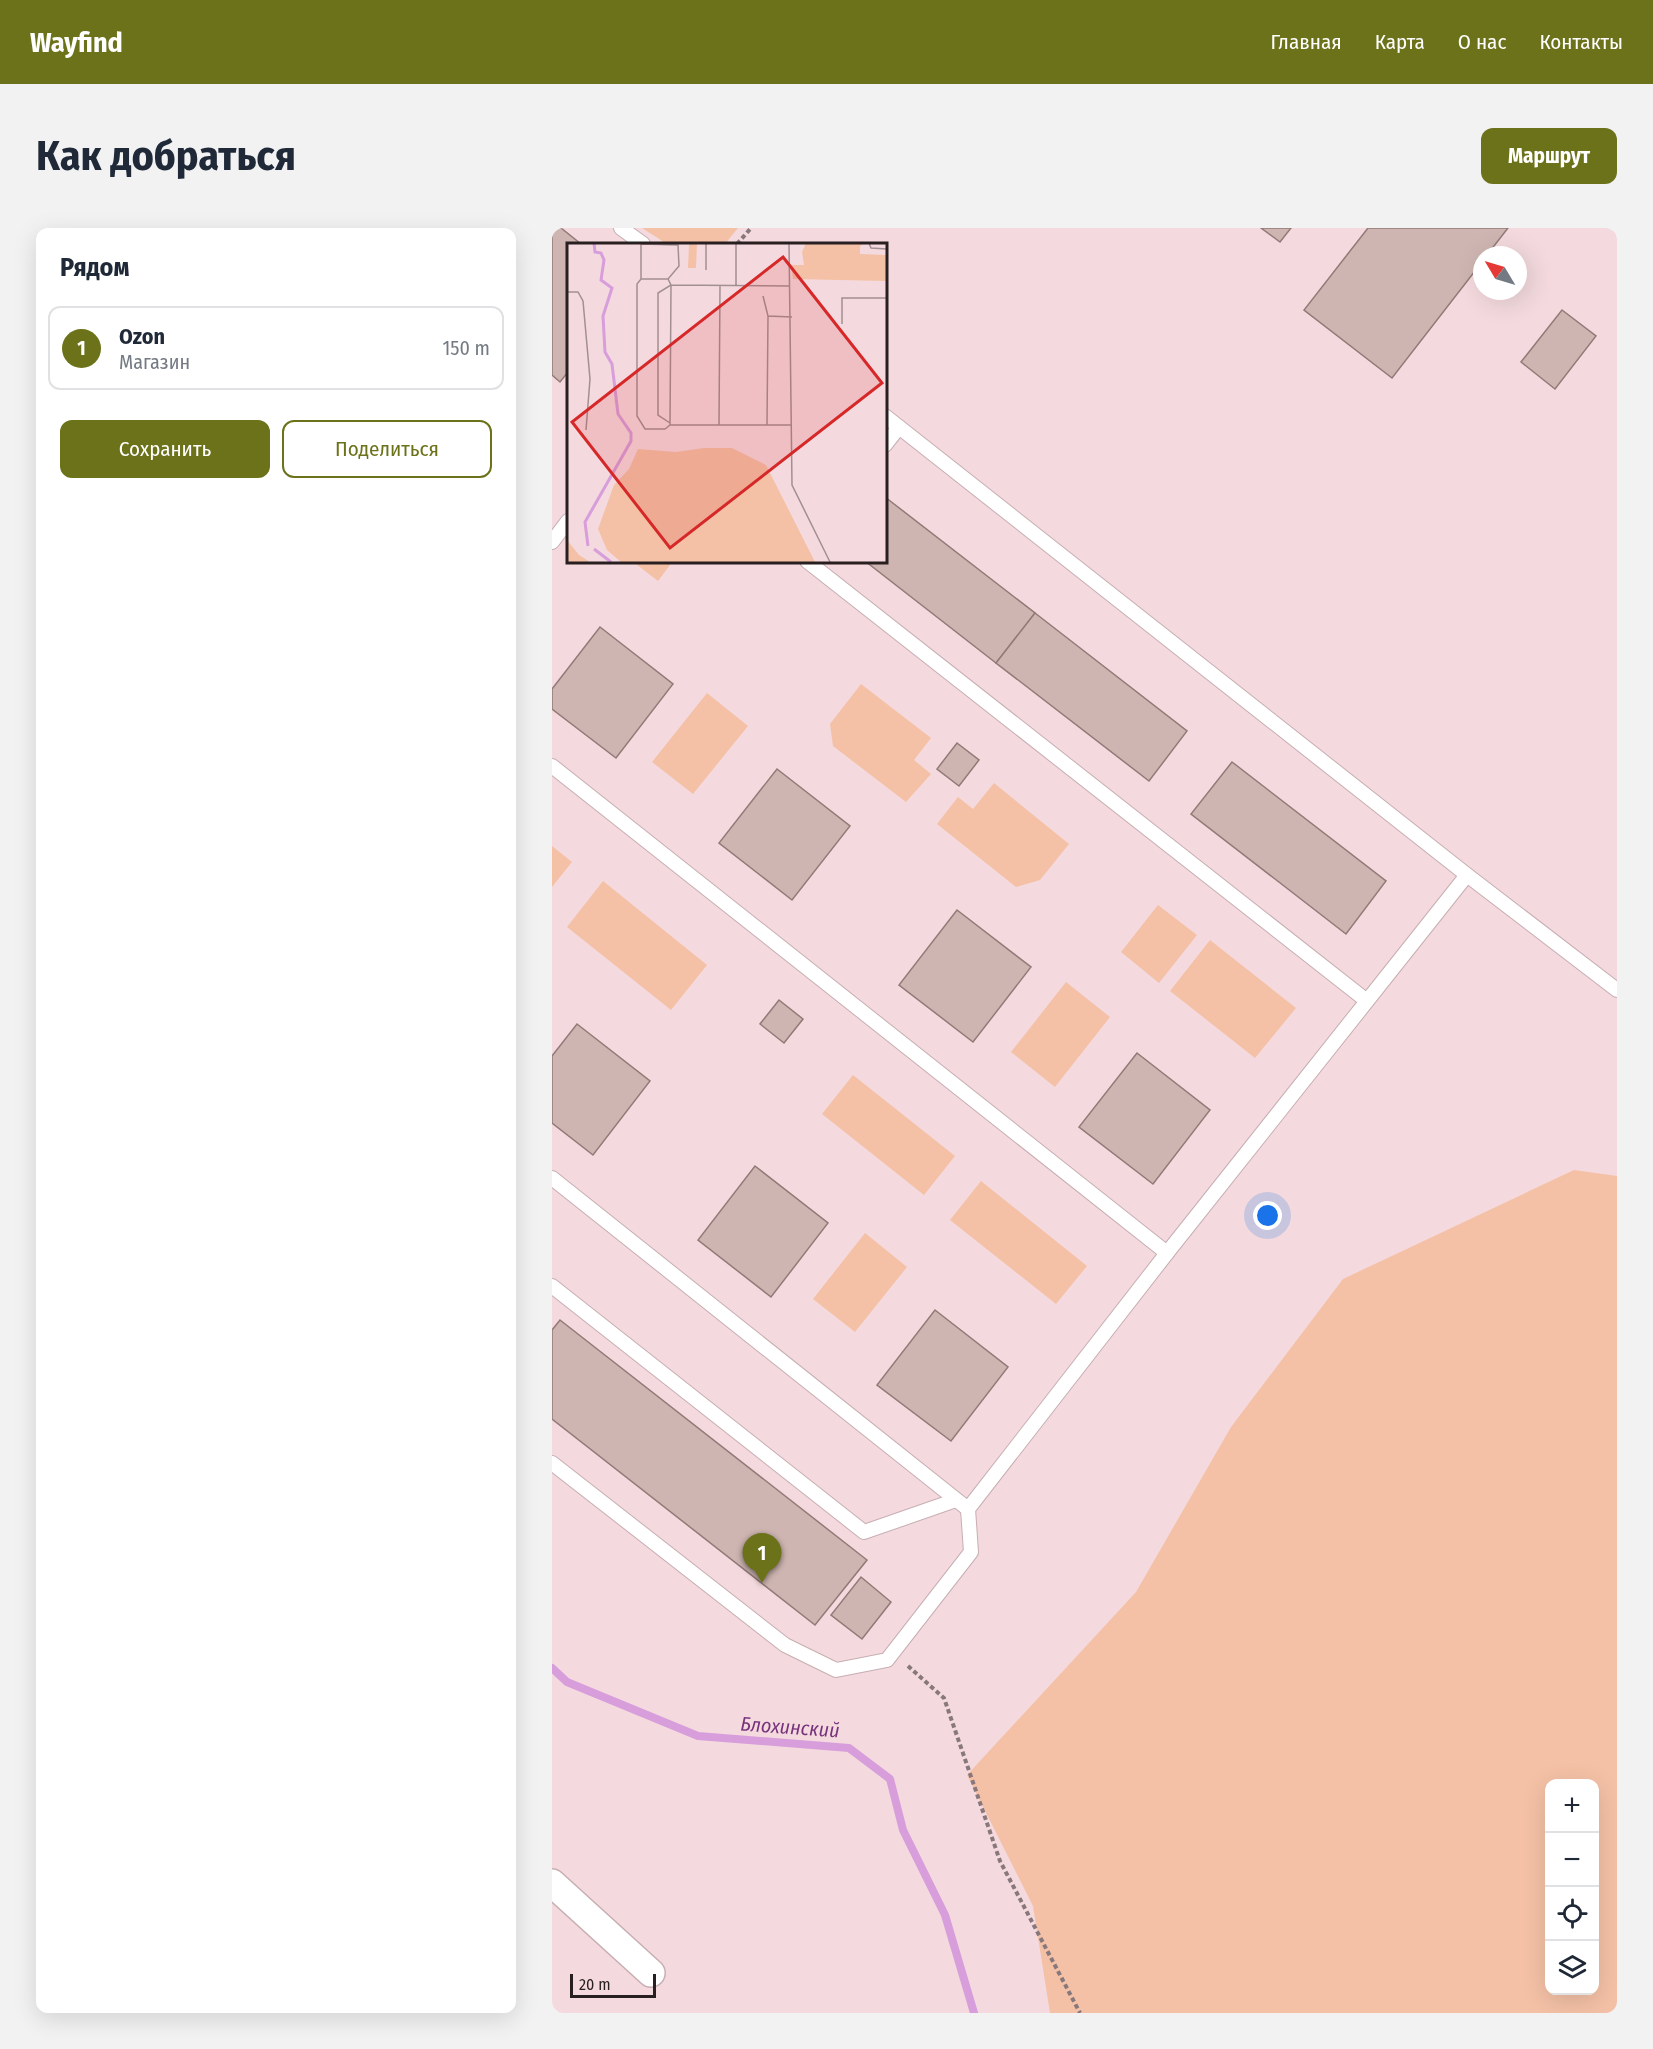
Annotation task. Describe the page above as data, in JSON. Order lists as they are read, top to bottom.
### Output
{
  "water": ["Блохинский"],
  "scale_bar": "20 m",
  "north": "top left",
  "page": {
    "header": "Wayfind",
    "nav": [
      "Главная",
      "Карта",
      "О нас",
      "Контакты"
    ],
    "buttons": [
      "Маршрут",
      ["Сохранить", "Поделиться"]
    ],
    "title": "Как добраться",
    "heading": "Рядом",
    "list": [
      {
        "mark": "1",
        "name": "Ozon",
        "note": "Магазин",
        "value": "150 m"
      }
    ],
    "pins": "1",
    "map_buttons": ["+", "−"],
    "scale": "20 m"
  }
}
